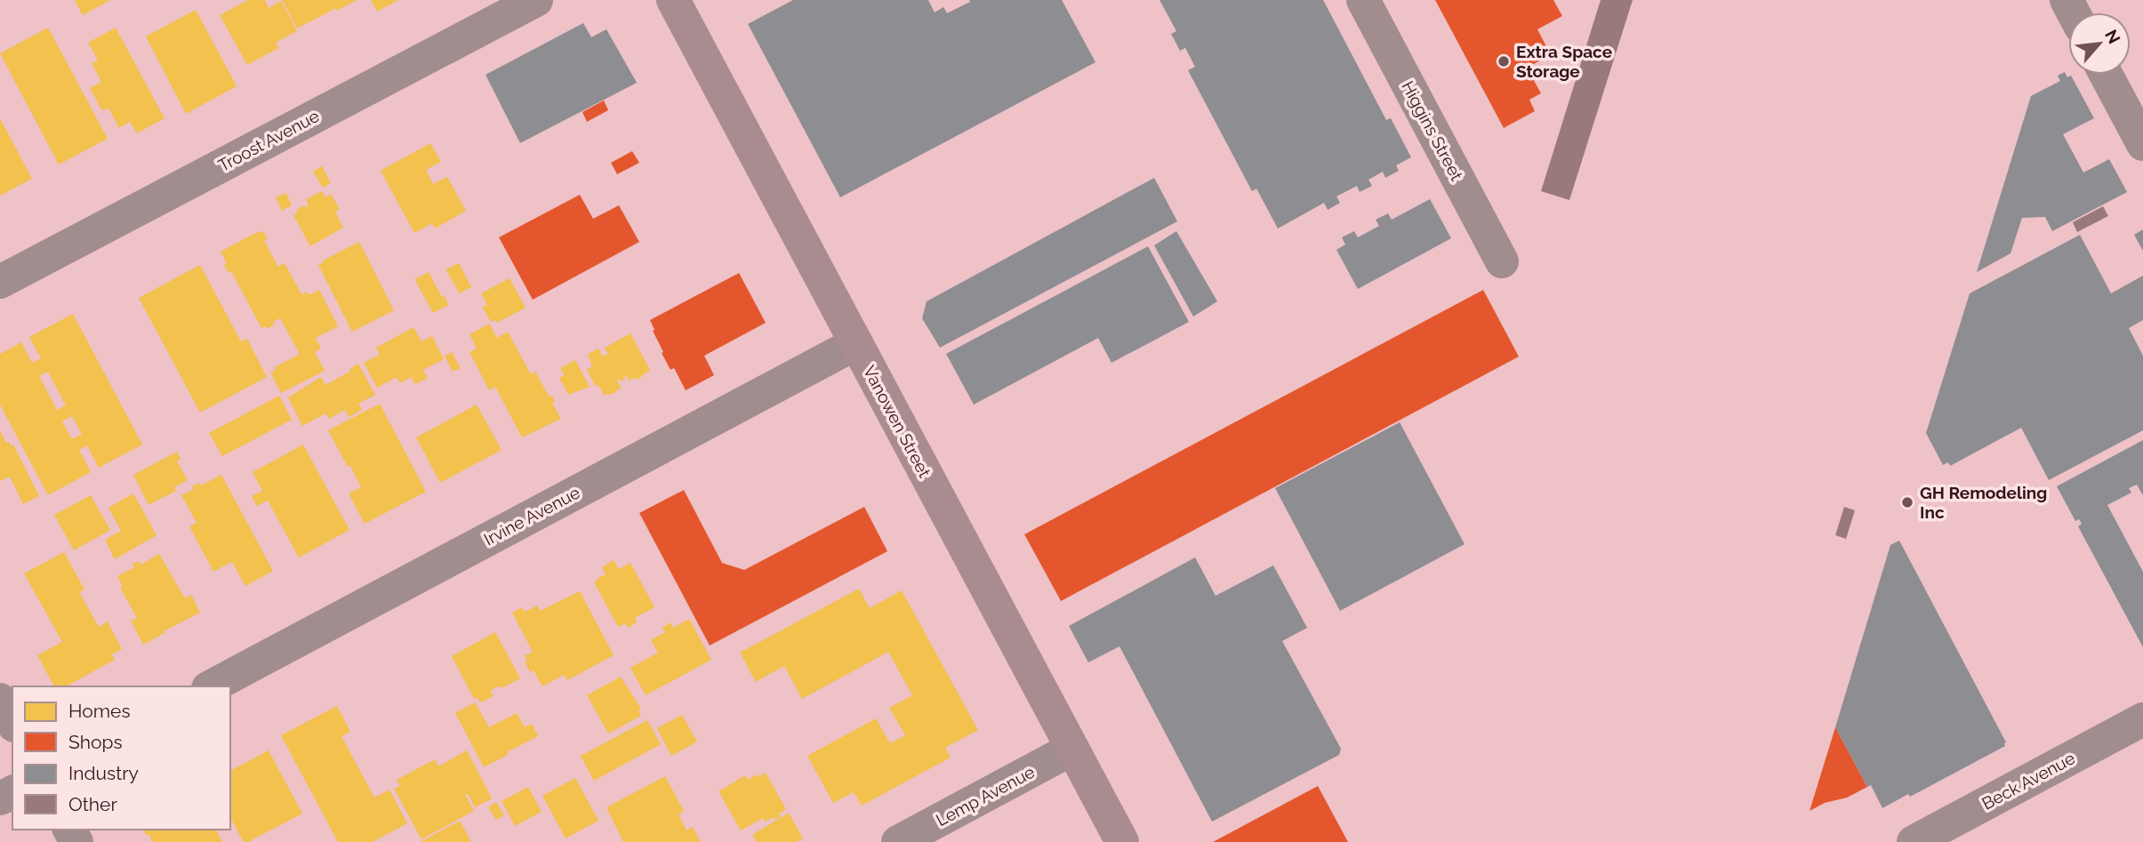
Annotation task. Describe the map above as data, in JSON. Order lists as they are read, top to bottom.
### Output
{
  "streets": {
    "main road": ["Vanowen Street"],
    "street": [
      "Higgins Street",
      "Troost Avenue",
      "Irvine Avenue",
      "Beck Avenue",
      "Lemp Avenue"
    ]
  },
  "crossings": [
    ["Vanowen Street", "Irvine Avenue"],
    ["Vanowen Street", "Lemp Avenue"]
  ],
  "places": ["Extra Space Storage", "GH Remodeling Inc"],
  "legend": [
    "Homes",
    "Shops",
    "Industry",
    "Other"
  ],
  "north": "top right"
}
